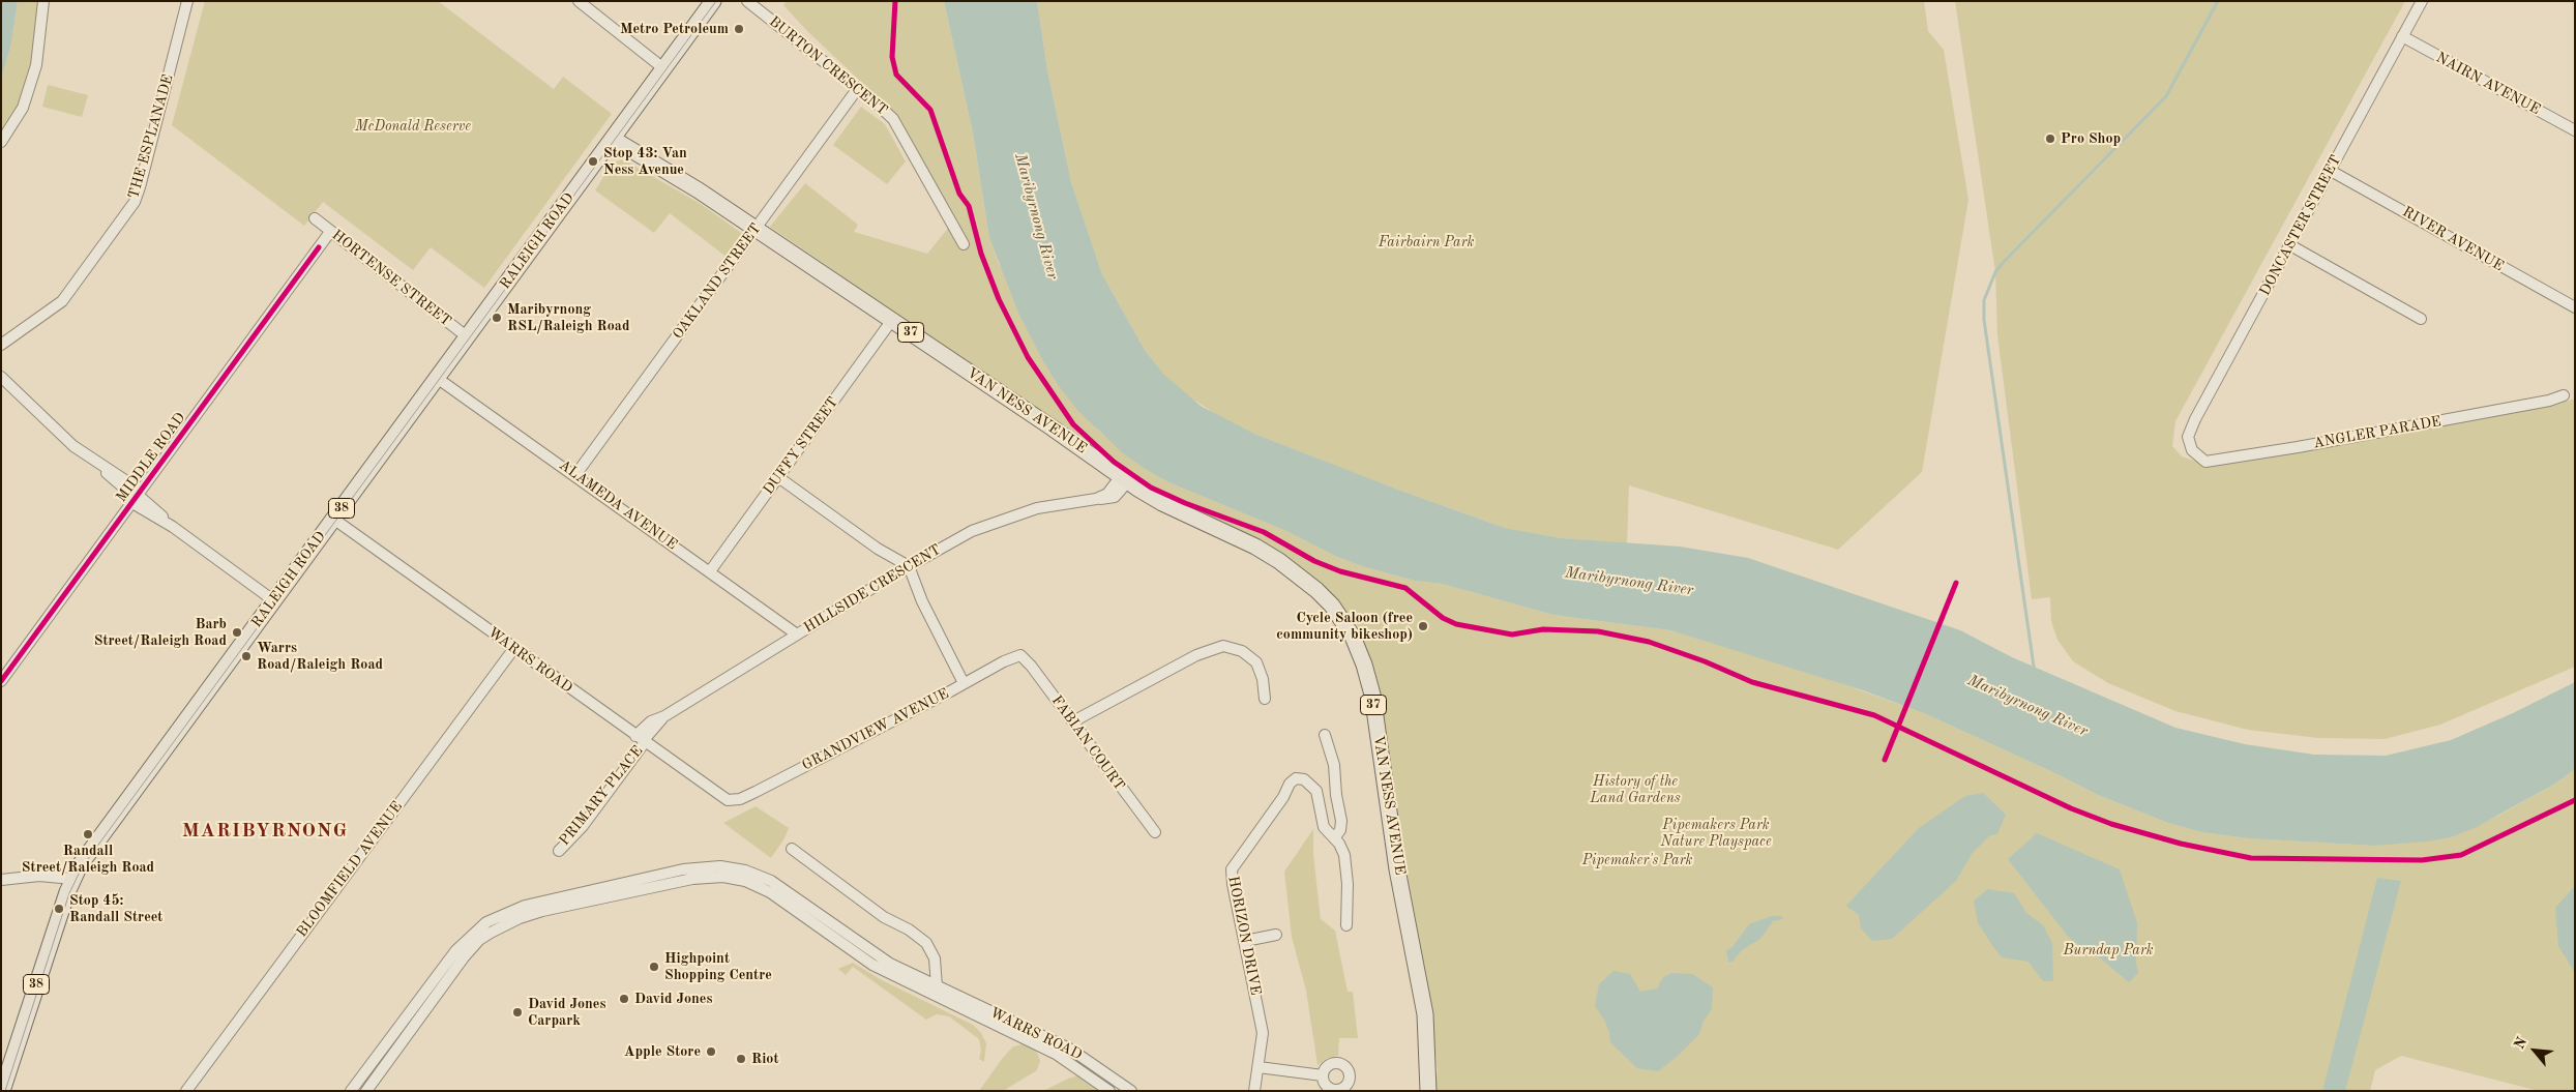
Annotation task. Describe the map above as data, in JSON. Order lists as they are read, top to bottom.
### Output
{
  "streets": {
    "main road": [
      "RALEIGH ROAD",
      "37",
      "VAN NESS AVENUE",
      "38"
    ],
    "street": [
      "BURTON CRESCENT",
      "NAIRN AVENUE",
      "THE ESPLANADE",
      "DONCASTER STREET",
      "RIVER AVENUE",
      "HORTENSE STREET",
      "OAKLAND STREET",
      "ANGLER PARADE",
      "DUFFY STREET",
      "MIDDLE ROAD",
      "ALAMEDA AVENUE",
      "HILLSIDE CRESCENT",
      "WARRS ROAD",
      "GRANDVIEW AVENUE",
      "FABIAN COURT",
      "PRIMARY PLACE",
      "BLOOMFIELD AVENUE",
      "HORIZON DRIVE"
    ]
  },
  "crossings": [
    ["BURTON CRESCENT", "OAKLAND STREET"],
    ["NAIRN AVENUE", "DONCASTER STREET"],
    ["DONCASTER STREET", "RIVER AVENUE"],
    ["DONCASTER STREET", "ANGLER PARADE"],
    ["RALEIGH ROAD", "HORTENSE STREET"],
    ["RALEIGH ROAD", "VAN NESS AVENUE"],
    ["RALEIGH ROAD", "ALAMEDA AVENUE"],
    ["RALEIGH ROAD", "WARRS ROAD"],
    ["HORTENSE STREET", "MIDDLE ROAD"],
    ["OAKLAND STREET", "VAN NESS AVENUE"],
    ["OAKLAND STREET", "ALAMEDA AVENUE"],
    ["VAN NESS AVENUE", "DUFFY STREET"],
    ["VAN NESS AVENUE", "HILLSIDE CRESCENT"],
    ["DUFFY STREET", "ALAMEDA AVENUE"],
    ["ALAMEDA AVENUE", "HILLSIDE CRESCENT"],
    ["HILLSIDE CRESCENT", "WARRS ROAD"],
    ["HILLSIDE CRESCENT", "PRIMARY PLACE"],
    ["WARRS ROAD", "GRANDVIEW AVENUE"],
    ["WARRS ROAD", "PRIMARY PLACE"],
    ["WARRS ROAD", "BLOOMFIELD AVENUE"],
    ["GRANDVIEW AVENUE", "FABIAN COURT"]
  ],
  "districts": ["MARIBYRNONG"],
  "water": ["Maribyrnong River"],
  "parks": [
    "McDonald Reserve",
    "Fairbairn Park",
    "History of the Land Gardens",
    "Pipemakers Park Nature Playspace",
    "Pipemaker's Park",
    "Burndap Park"
  ],
  "places": [
    "Metro Petroleum",
    "Pro Shop",
    "Stop 43: Van Ness Avenue",
    "Maribyrnong RSL/Raleigh Road",
    "Cycle Saloon (free community bikeshop)",
    "Barb Street/Raleigh Road",
    "Warrs Road/Raleigh Road",
    "Randall Street/Raleigh Road",
    "Stop 45: Randall Street",
    "Highpoint Shopping Centre",
    "David Jones",
    "David Jones Carpark",
    "Apple Store",
    "Riot"
  ],
  "north": "top left"
}
